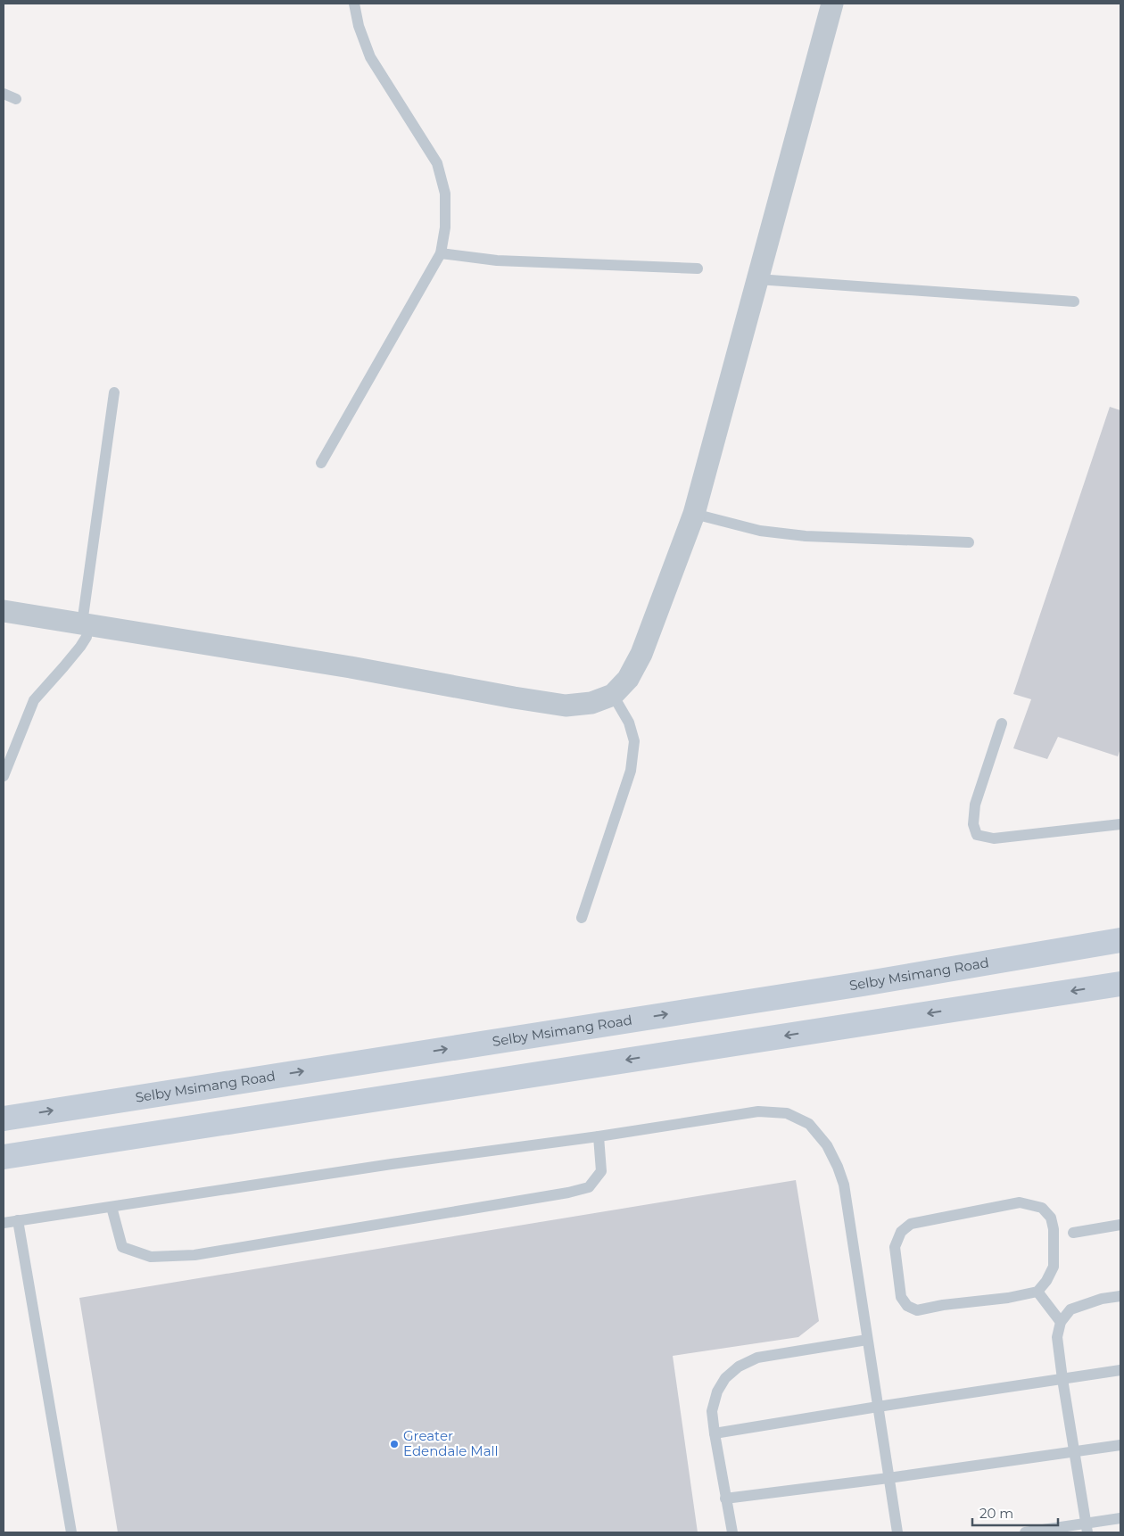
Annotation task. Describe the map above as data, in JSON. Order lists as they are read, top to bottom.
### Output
{
  "streets": {
    "main road": ["Selby Msimang Road"]
  },
  "places": ["Greater Edendale Mall"],
  "scale_bar": "20 m"
}
